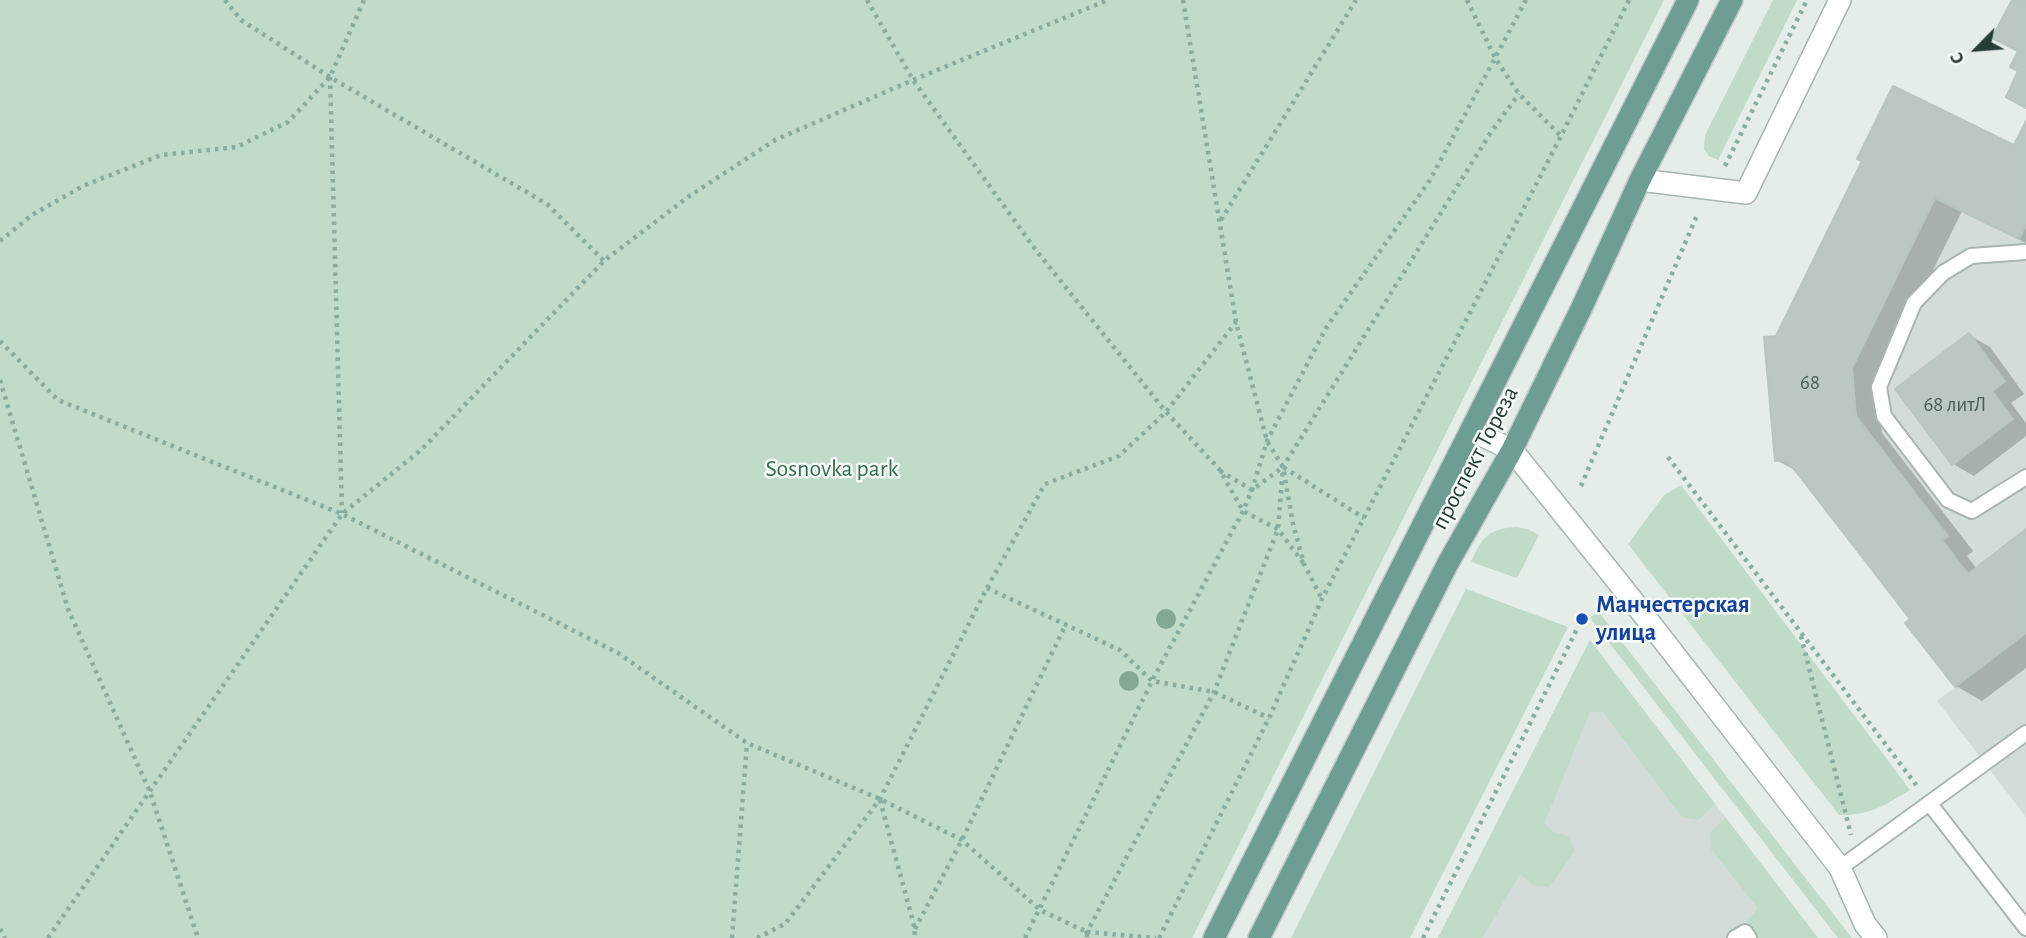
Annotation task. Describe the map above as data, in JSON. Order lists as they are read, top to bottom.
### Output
{
  "streets": {
    "main road": ["проспект Тореза"]
  },
  "parks": ["Sosnovka park"],
  "places": ["Манчестерская улица"],
  "house_numbers": ["68", "68 литЛ"],
  "north": "bottom left"
}
